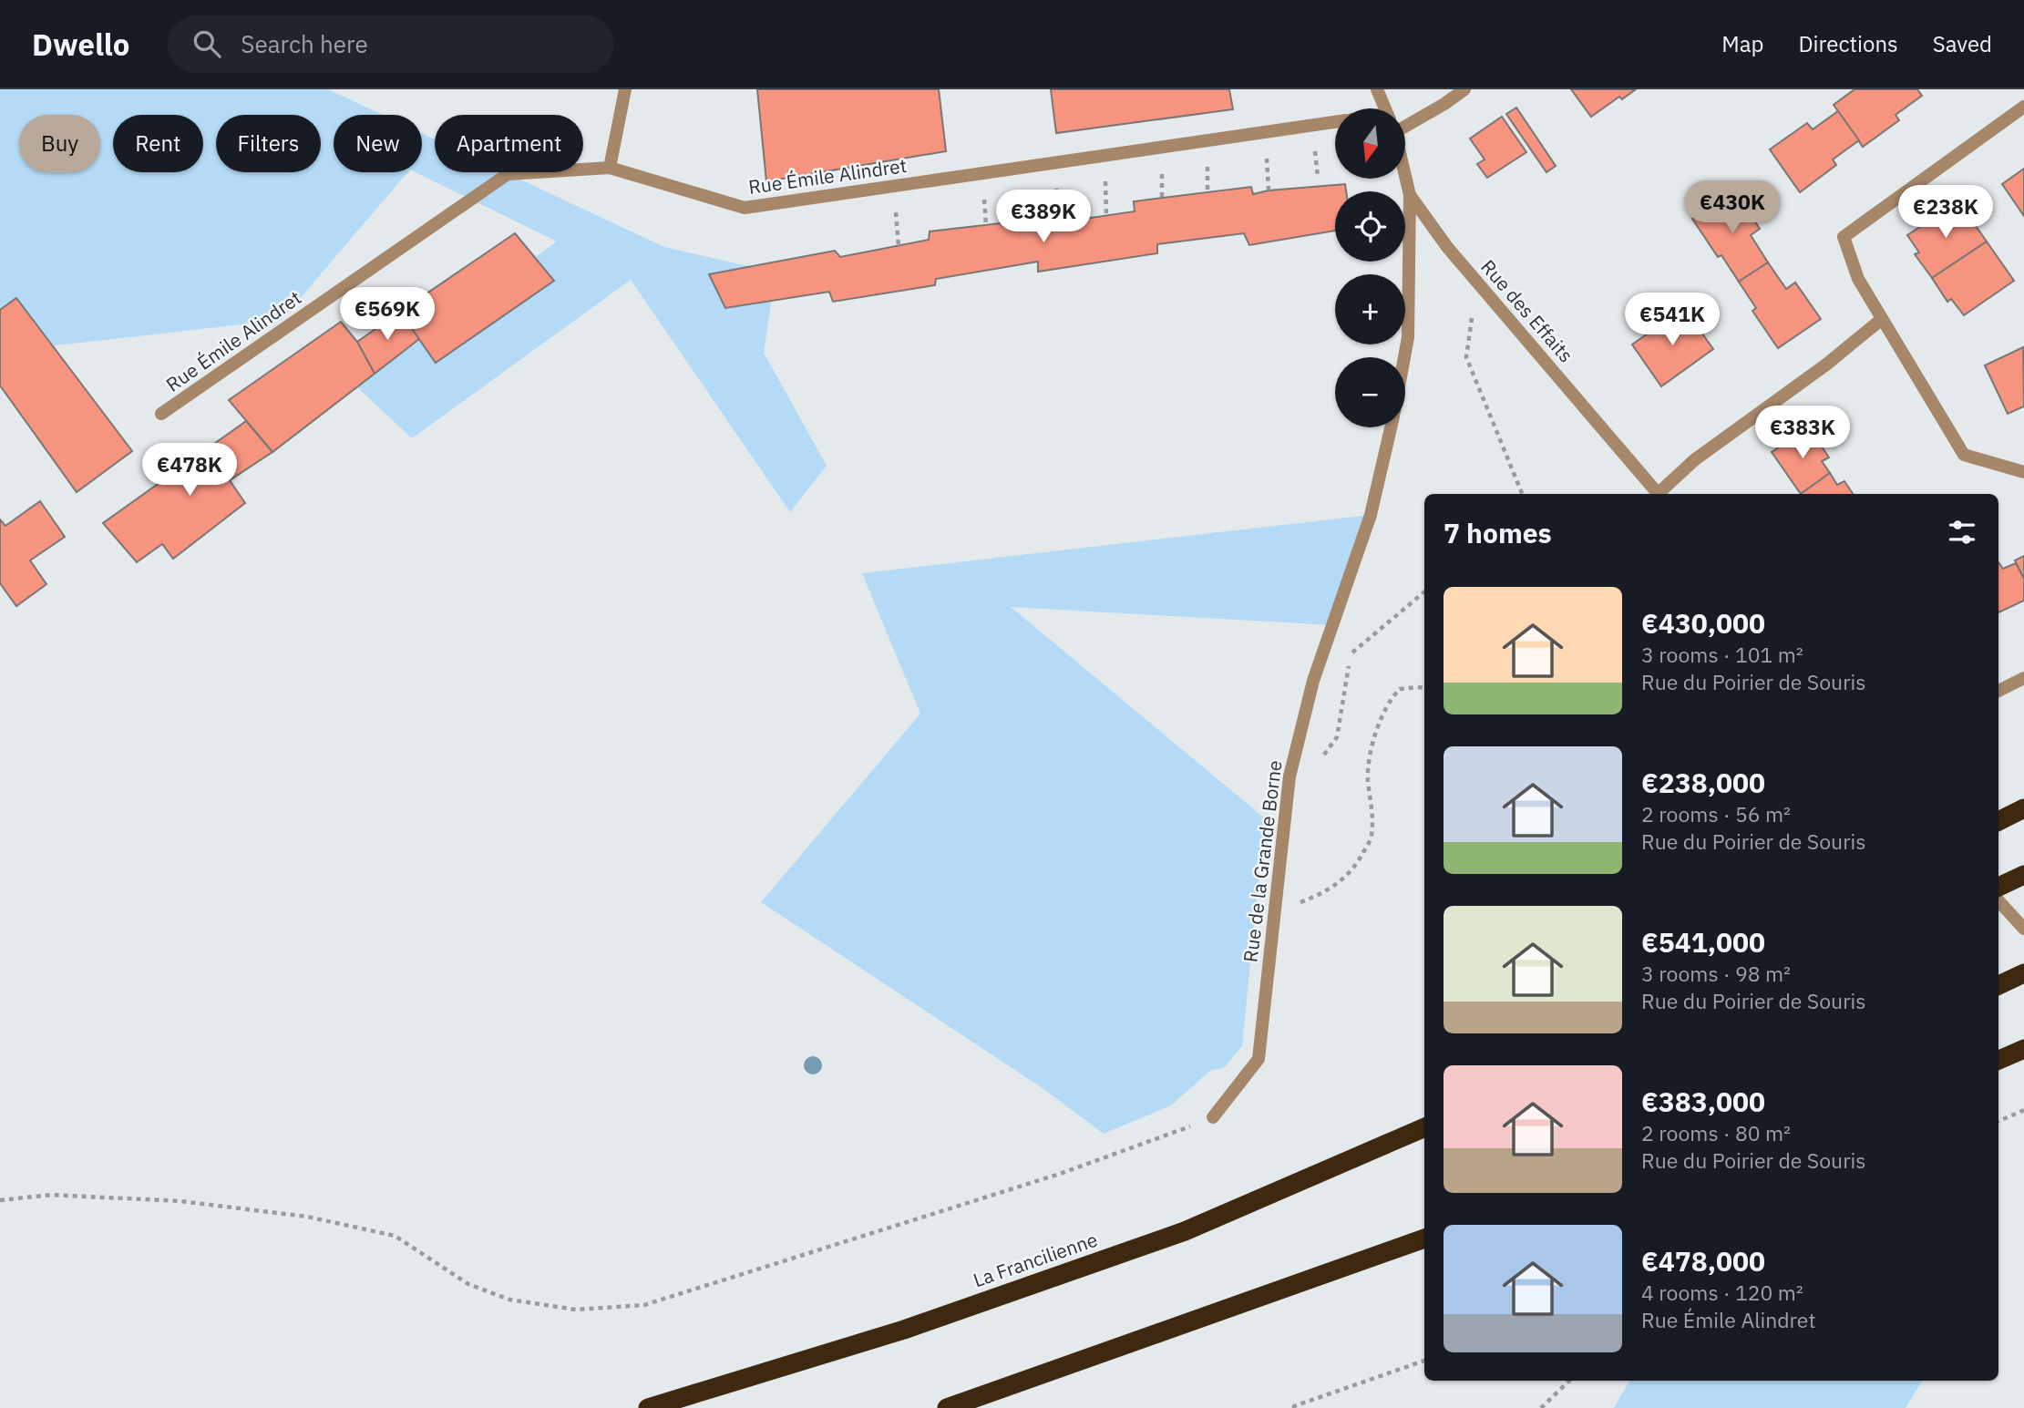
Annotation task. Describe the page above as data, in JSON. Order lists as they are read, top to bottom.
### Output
{
  "streets": {
    "highway": ["La Francilienne"],
    "street": ["Rue Émile Alindret", "Rue des Effaits", "Rue de la Grande Borne"]
  },
  "crossings": [
    ["Rue des Effaits", "Rue de la Grande Borne"]
  ],
  "north": "bottom",
  "page": {
    "header": "Dwello",
    "search": "Search here",
    "nav": ["Map", "Directions", "Saved"],
    "map_buttons": ["+", "−"],
    "chip": [
      "Buy",
      "Rent",
      "Filters",
      "New",
      "Apartment"
    ],
    "price": [
      "€430K",
      "€238K",
      "€389K",
      "€569K",
      "€541K",
      "€383K",
      "€478K"
    ],
    "heading": "7 homes",
    "list": [
      {
        "name": "€430,000",
        "note": "3 rooms · 101 m² · Rue du Poirier de Souris"
      },
      {
        "name": "€238,000",
        "note": "2 rooms · 56 m² · Rue du Poirier de Souris"
      },
      {
        "name": "€541,000",
        "note": "3 rooms · 98 m² · Rue du Poirier de Souris"
      },
      {
        "name": "€383,000",
        "note": "2 rooms · 80 m² · Rue du Poirier de Souris"
      },
      {
        "name": "€478,000",
        "note": "4 rooms · 120 m² · Rue Émile Alindret"
      }
    ]
  }
}
